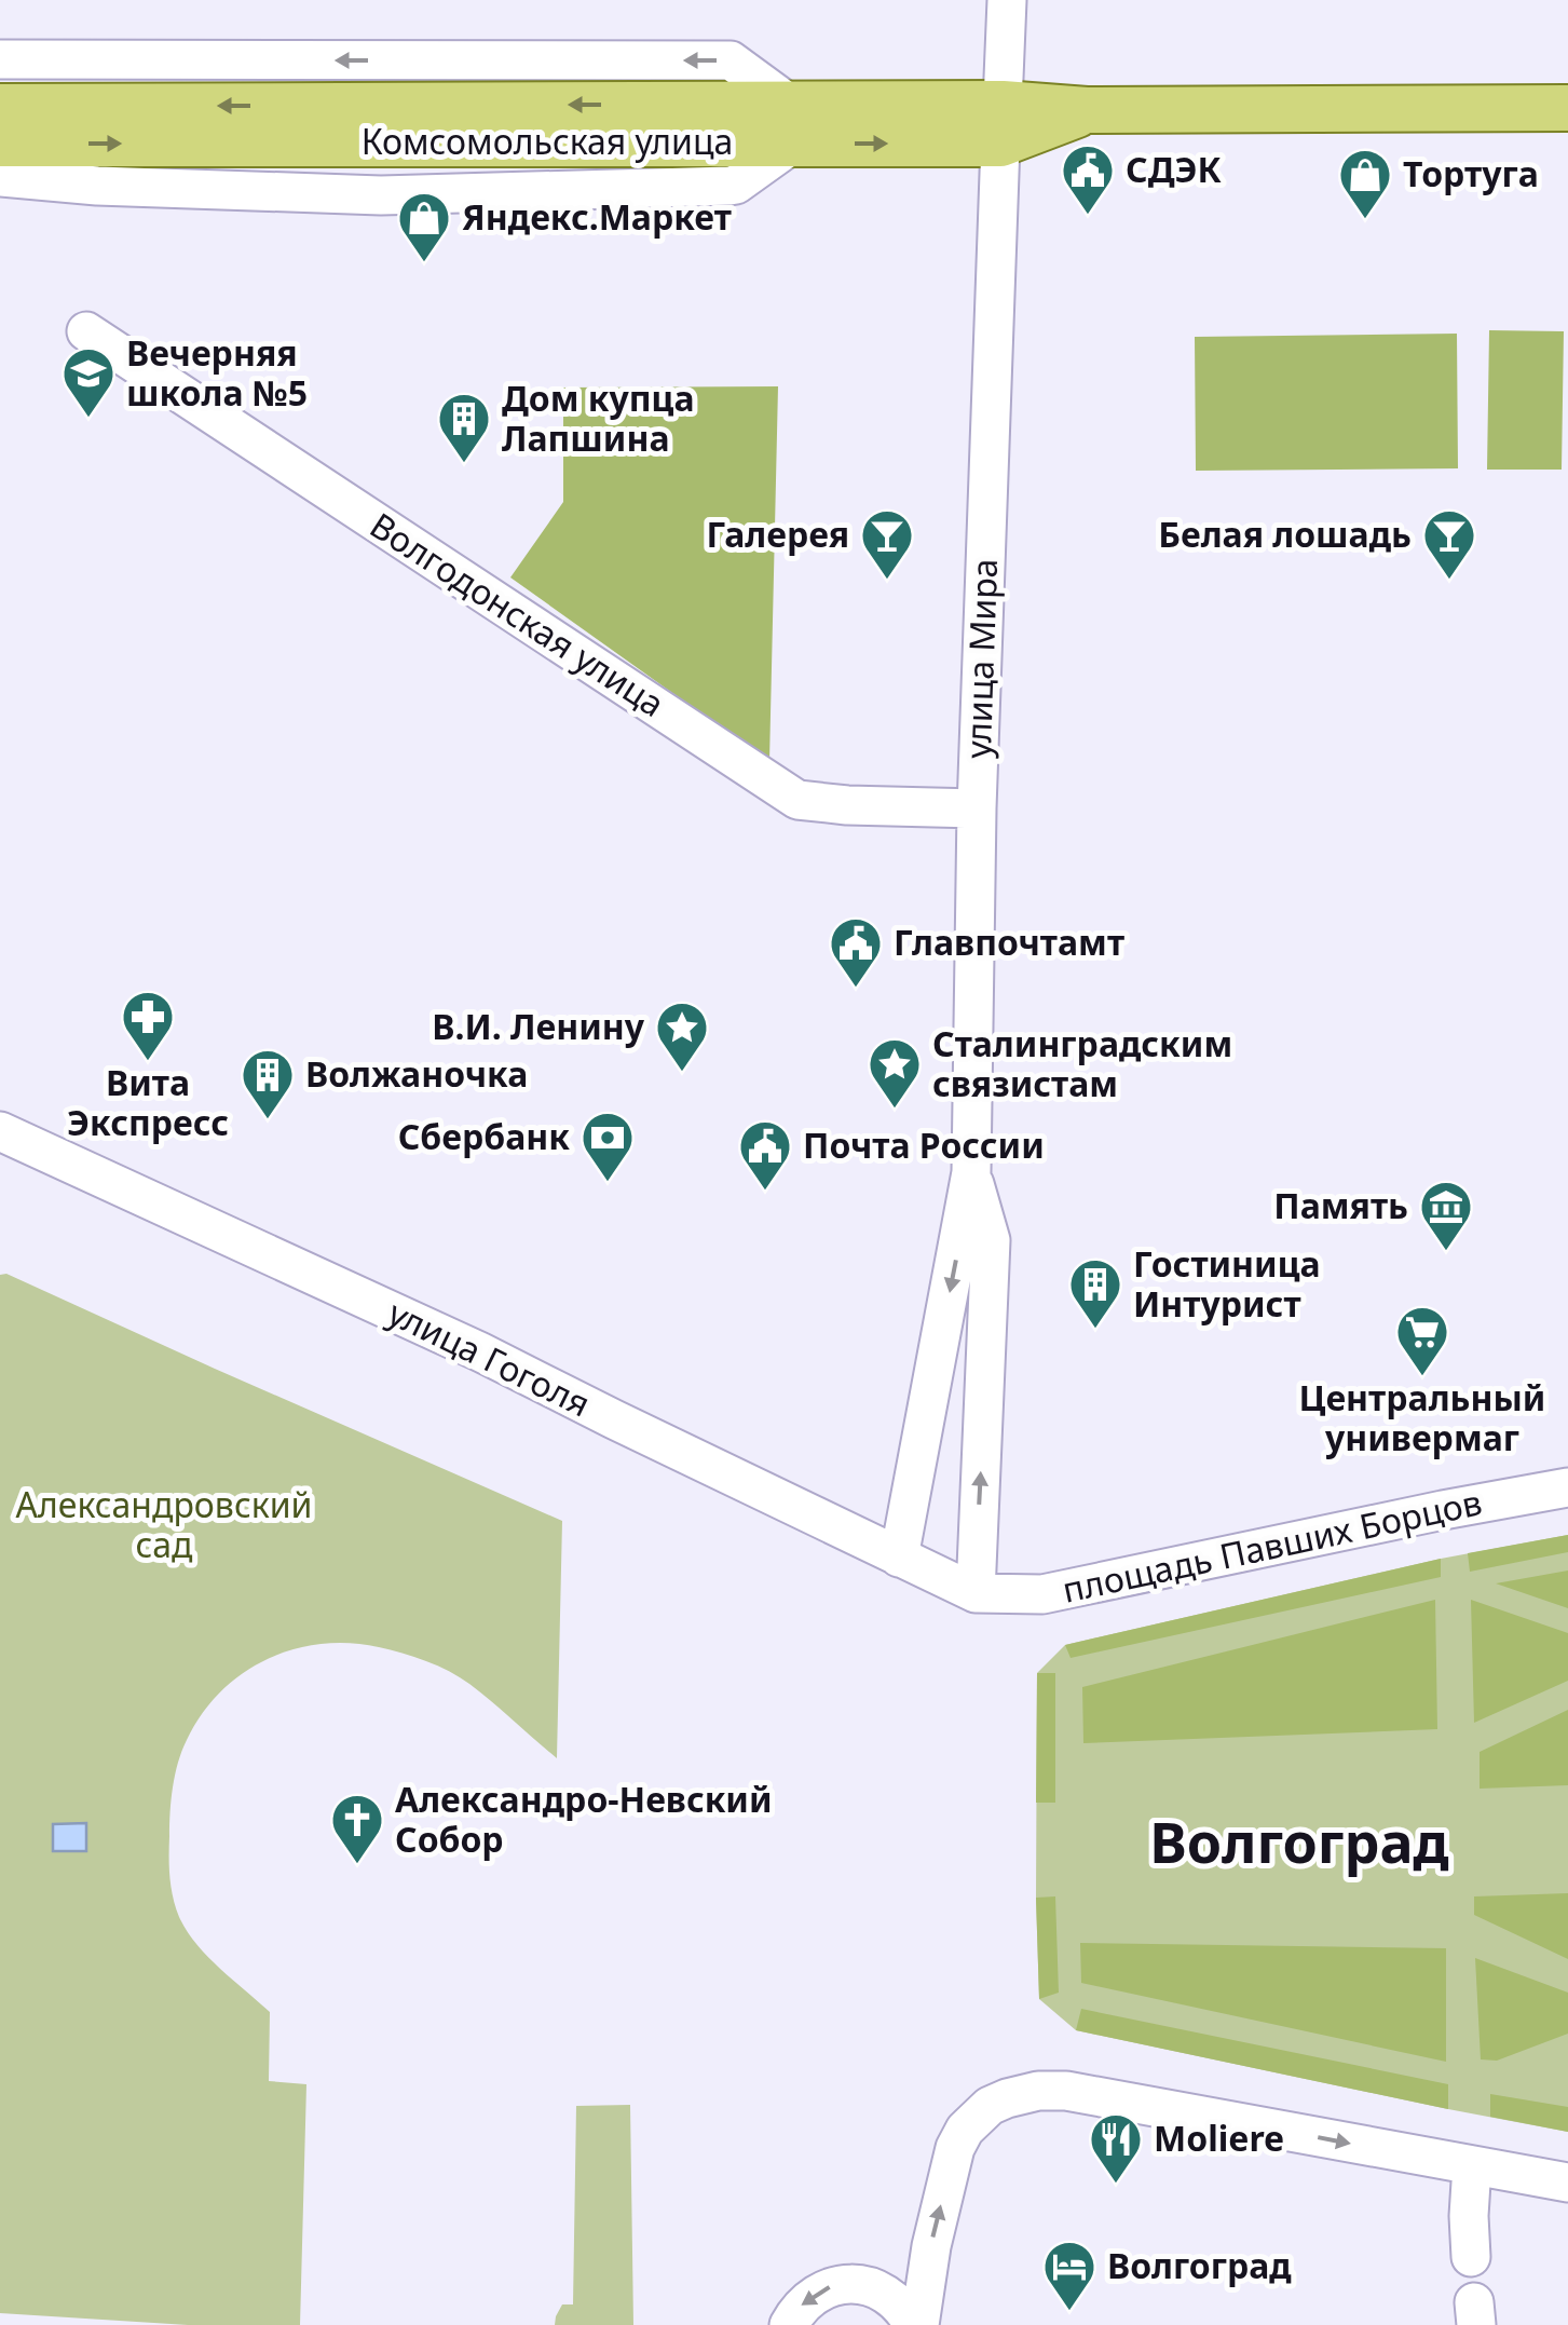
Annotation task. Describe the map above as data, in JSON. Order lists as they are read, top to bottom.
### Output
{
  "streets": {
    "main road": ["Комсомольская улица"],
    "street": [
      "Волгодонская улица",
      "улица Мира",
      "улица Гоголя",
      "площадь Павших Борцов"
    ]
  },
  "crossings": [
    ["Комсомольская улица", "улица Мира"],
    ["Волгодонская улица", "улица Мира"],
    ["улица Мира", "улица Гоголя"],
    ["улица Мира", "площадь Павших Борцов"],
    ["улица Гоголя", "площадь Павших Борцов"]
  ],
  "districts": ["Волгоград"],
  "parks": ["Александровский сад"],
  "places": {
    "public building": ["СДЭК", "Главпочтамт", "Почта России"],
    "shop": ["Тортуга", "Яндекс.Маркет"],
    "school or university": ["Вечерняя школа №5"],
    "building": ["Дом купца Лапшина", "Волжаночка", "Гостиница Интурист"],
    "bar": ["Галерея", "Белая лошадь"],
    "pharmacy": ["Вита Экспресс"],
    "place": ["В.И. Ленину", "Сталинградским связистам"],
    "bank": ["Сбербанк"],
    "museum": ["Память"],
    "supermarket": ["Центральный универмаг"],
    "church": ["Александро-Невский Собор"],
    "restaurant": ["Moliere"],
    "hotel": ["Волгоград"]
  }
}
